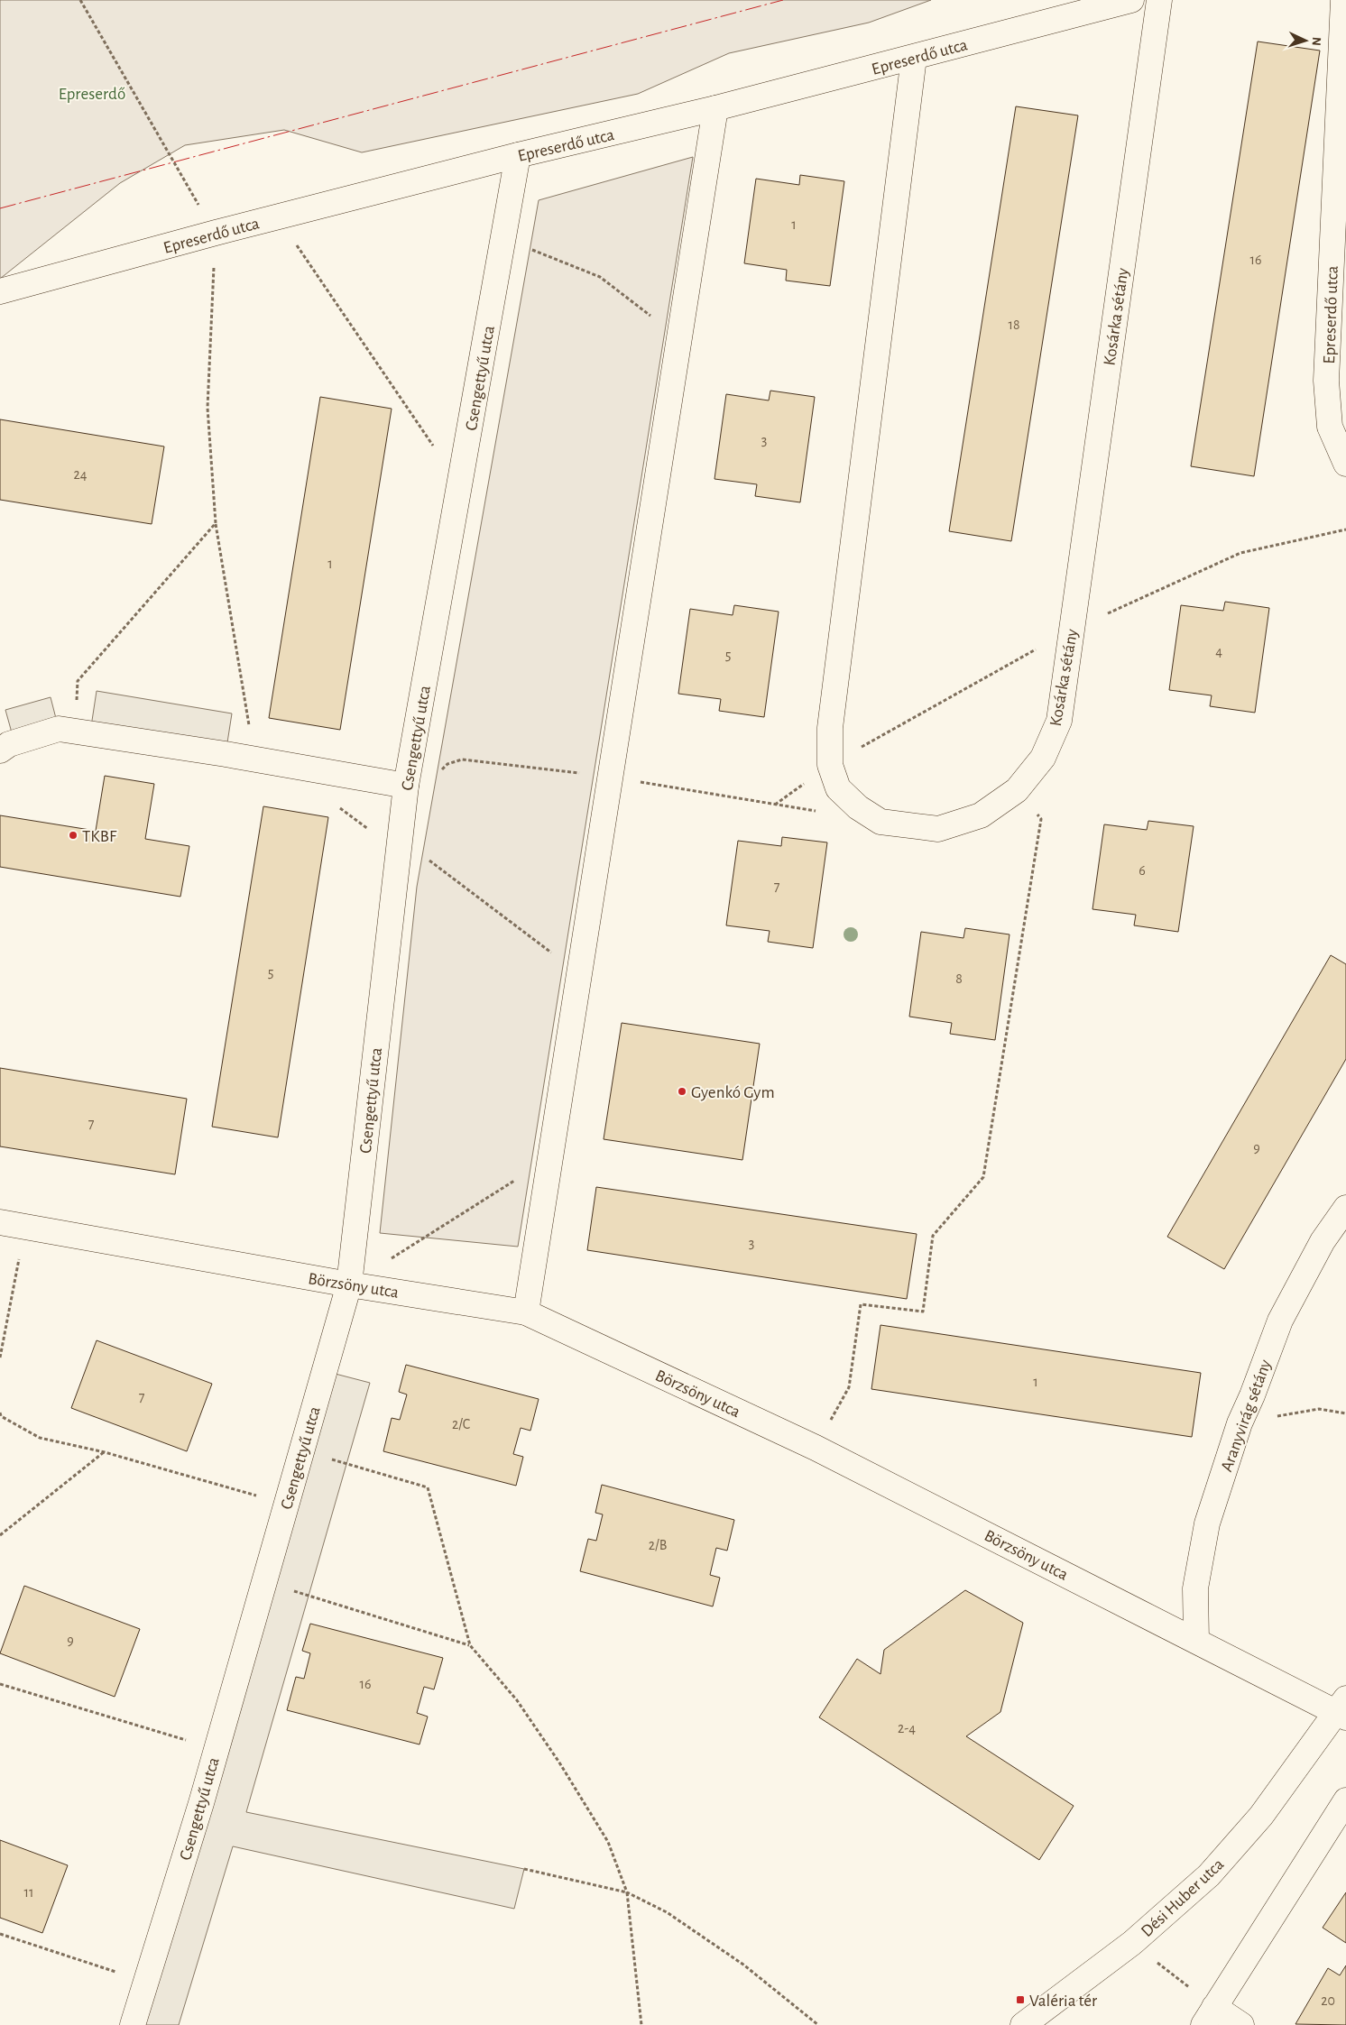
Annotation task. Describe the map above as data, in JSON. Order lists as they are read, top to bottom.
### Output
{
  "streets": {
    "street": [
      "Epreserdő utca",
      "Kosárka sétány",
      "Csengettyű utca",
      "Börzsöny utca",
      "Aranyvirág sétány",
      "Dési Huber utca"
    ]
  },
  "crossings": [
    ["Epreserdő utca", "Kosárka sétány"],
    ["Epreserdő utca", "Csengettyű utca"],
    ["Csengettyű utca", "Börzsöny utca"],
    ["Börzsöny utca", "Aranyvirág sétány"],
    ["Börzsöny utca", "Dési Huber utca"]
  ],
  "parks": ["Epreserdő"],
  "places": {
    "other": ["TKBF", "Gyenkó Gym"],
    "transit": ["Valéria tér"]
  },
  "house_numbers": [
    "1",
    "16",
    "18",
    "3",
    "24",
    "1",
    "4",
    "5",
    "6",
    "7",
    "5",
    "8",
    "7",
    "9",
    "3",
    "1",
    "7",
    "2/C",
    "2/B",
    "9",
    "16",
    "2-4",
    "11",
    "20"
  ],
  "north": "right"
}
